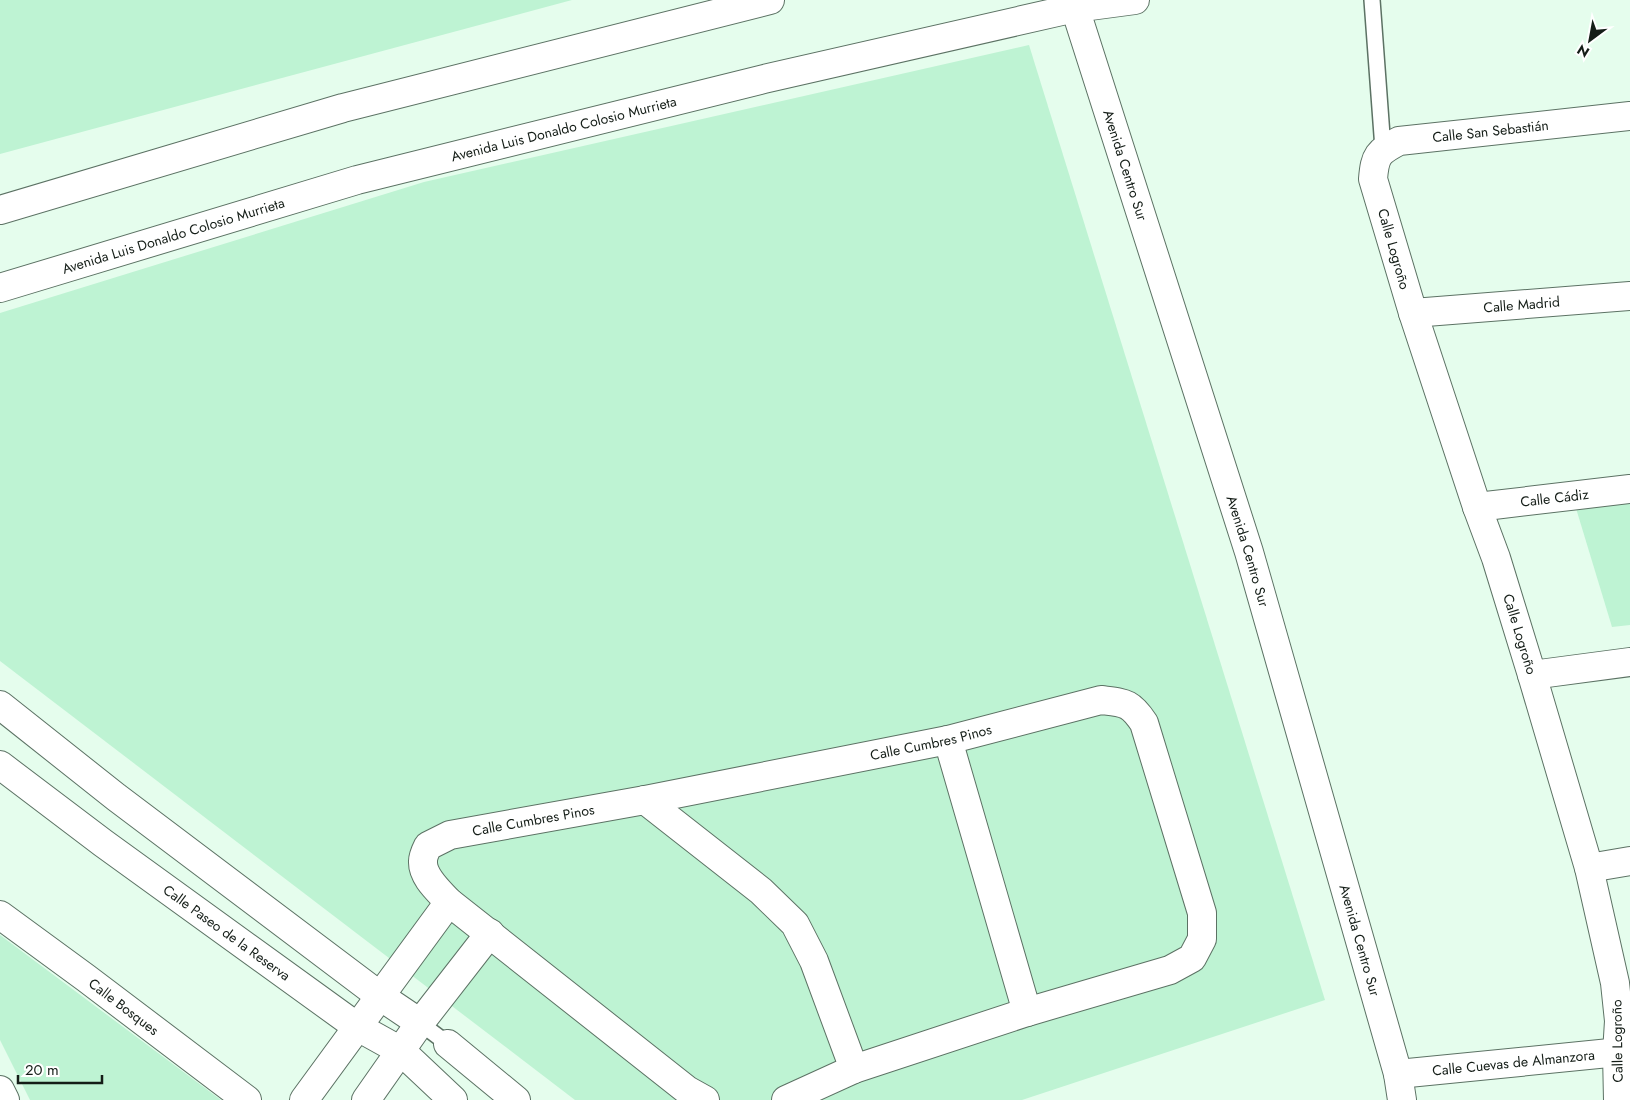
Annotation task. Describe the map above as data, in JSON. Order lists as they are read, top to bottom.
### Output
{
  "streets": {
    "street": [
      "Avenida Luis Donaldo Colosio Murrieta",
      "Calle San Sebastián",
      "Avenida Centro Sur",
      "Calle Logroño",
      "Calle Madrid",
      "Calle Cádiz",
      "Calle Cumbres Pinos",
      "Calle Paseo de la Reserva",
      "Calle Bosques",
      "Calle Cuevas de Almanzora"
    ]
  },
  "crossings": [
    ["Avenida Luis Donaldo Colosio Murrieta", "Avenida Centro Sur"],
    ["Calle San Sebastián", "Calle Logroño"],
    ["Avenida Centro Sur", "Calle Cuevas de Almanzora"],
    ["Calle Logroño", "Calle Madrid"],
    ["Calle Logroño", "Calle Cádiz"],
    ["Calle Logroño", "Calle Cuevas de Almanzora"]
  ],
  "scale_bar": "20 m",
  "north": "bottom left"
}
